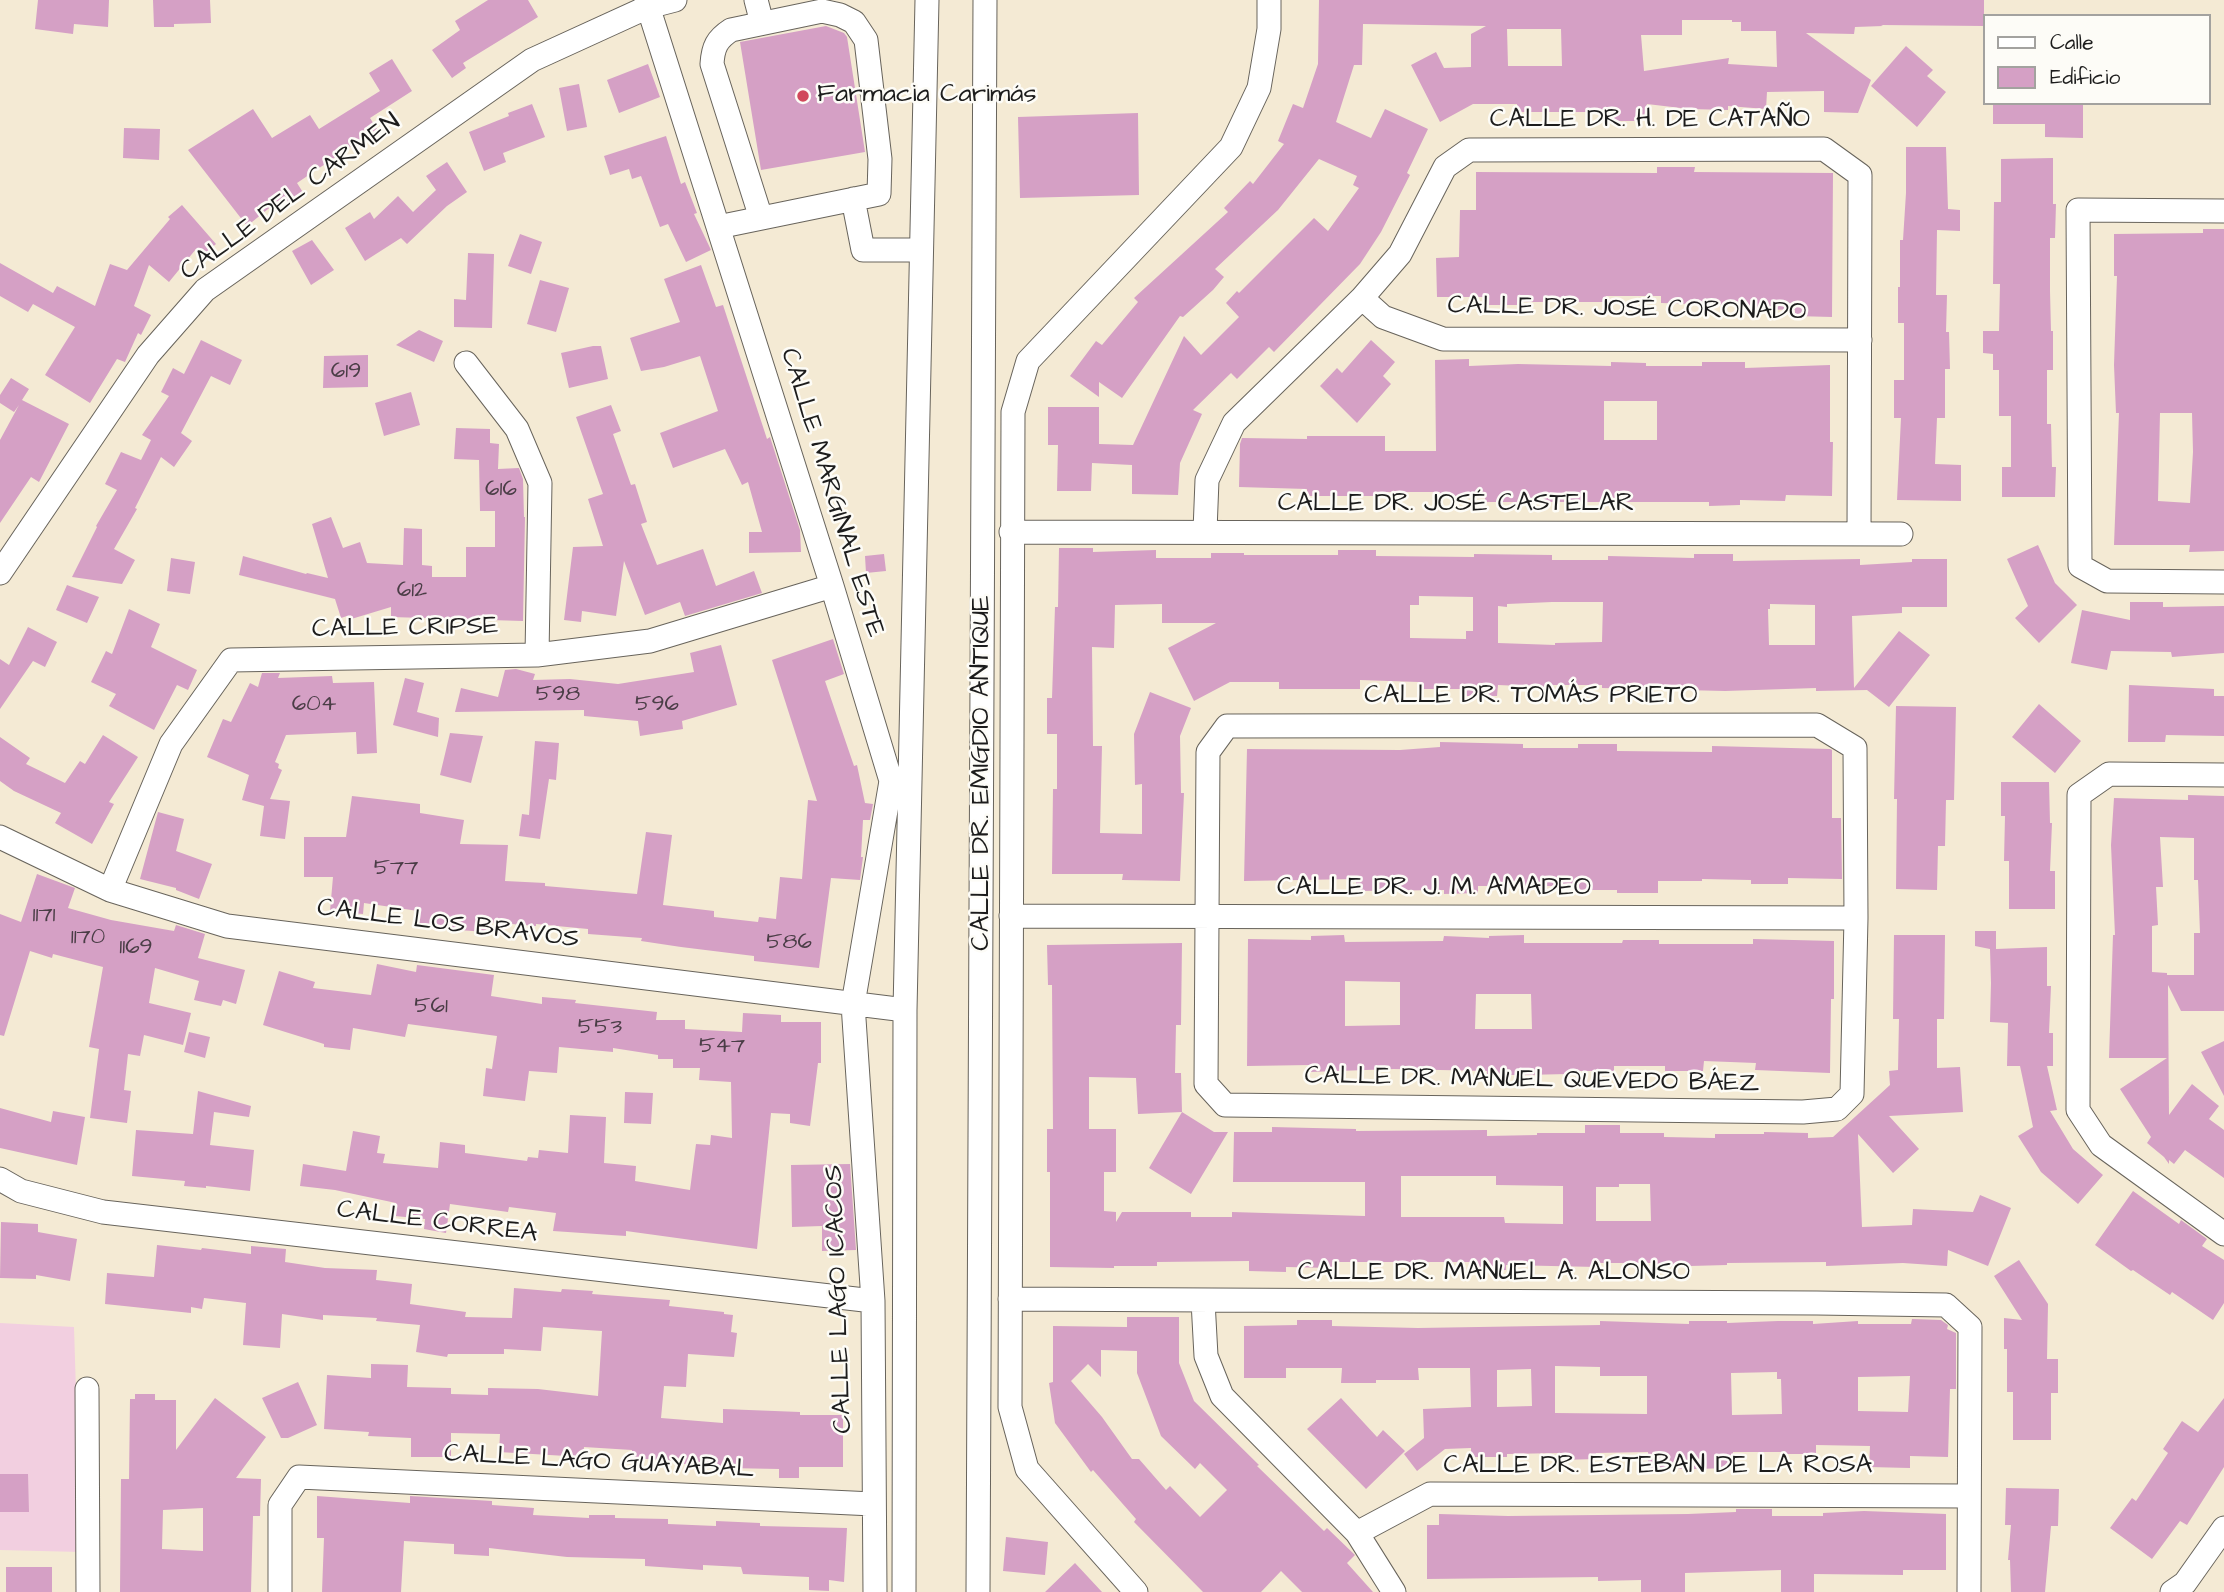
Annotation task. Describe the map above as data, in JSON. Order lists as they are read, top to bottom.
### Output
{
  "streets": {
    "street": [
      "CALLE DR. H. DE CATAÑO",
      "CALLE DEL CARMEN",
      "CALLE DR. JOSÉ CORONADO",
      "CALLE MARGINAL ESTE",
      "CALLE DR. JOSÉ CASTELAR",
      "CALLE CRIPSE",
      "CALLE DR. TOMÁS PRIETO",
      "CALLE DR. EMIGDIO ANTIQUE",
      "CALLE DR. J. M. AMADEO",
      "CALLE LOS BRAVOS",
      "CALLE DR. MANUEL QUEVEDO BÁEZ",
      "CALLE CORREA",
      "CALLE DR. MANUEL A. ALONSO",
      "CALLE LAGO ICACOS",
      "CALLE LAGO GUAYABAL",
      "CALLE DR. ESTEBAN DE LA ROSA"
    ]
  },
  "crossings": [
    ["CALLE DR. H. DE CATAÑO", "CALLE DR. JOSÉ CORONADO"],
    ["CALLE DR. H. DE CATAÑO", "CALLE DR. JOSÉ CASTELAR"],
    ["CALLE DEL CARMEN", "CALLE MARGINAL ESTE"],
    ["CALLE MARGINAL ESTE", "CALLE CRIPSE"],
    ["CALLE MARGINAL ESTE", "CALLE LOS BRAVOS"],
    ["CALLE MARGINAL ESTE", "CALLE LAGO ICACOS"],
    ["CALLE DR. JOSÉ CASTELAR", "CALLE DR. EMIGDIO ANTIQUE"],
    ["CALLE CRIPSE", "CALLE LOS BRAVOS"],
    ["CALLE DR. TOMÁS PRIETO", "CALLE DR. J. M. AMADEO"],
    ["CALLE DR. TOMÁS PRIETO", "CALLE DR. MANUEL QUEVEDO BÁEZ"],
    ["CALLE DR. EMIGDIO ANTIQUE", "CALLE DR. J. M. AMADEO"],
    ["CALLE DR. EMIGDIO ANTIQUE", "CALLE DR. MANUEL A. ALONSO"],
    ["CALLE DR. J. M. AMADEO", "CALLE DR. MANUEL QUEVEDO BÁEZ"],
    ["CALLE LOS BRAVOS", "CALLE LAGO ICACOS"],
    ["CALLE CORREA", "CALLE LAGO ICACOS"],
    ["CALLE DR. MANUEL A. ALONSO", "CALLE DR. ESTEBAN DE LA ROSA"],
    ["CALLE LAGO ICACOS", "CALLE LAGO GUAYABAL"]
  ],
  "places": ["Farmacia Carimás"],
  "house_numbers": [
    "619",
    "616",
    "612",
    "598",
    "604",
    "596",
    "577",
    "1171",
    "1170",
    "586",
    "1169",
    "561",
    "553",
    "547"
  ],
  "legend": ["Calle", "Edificio"]
}
